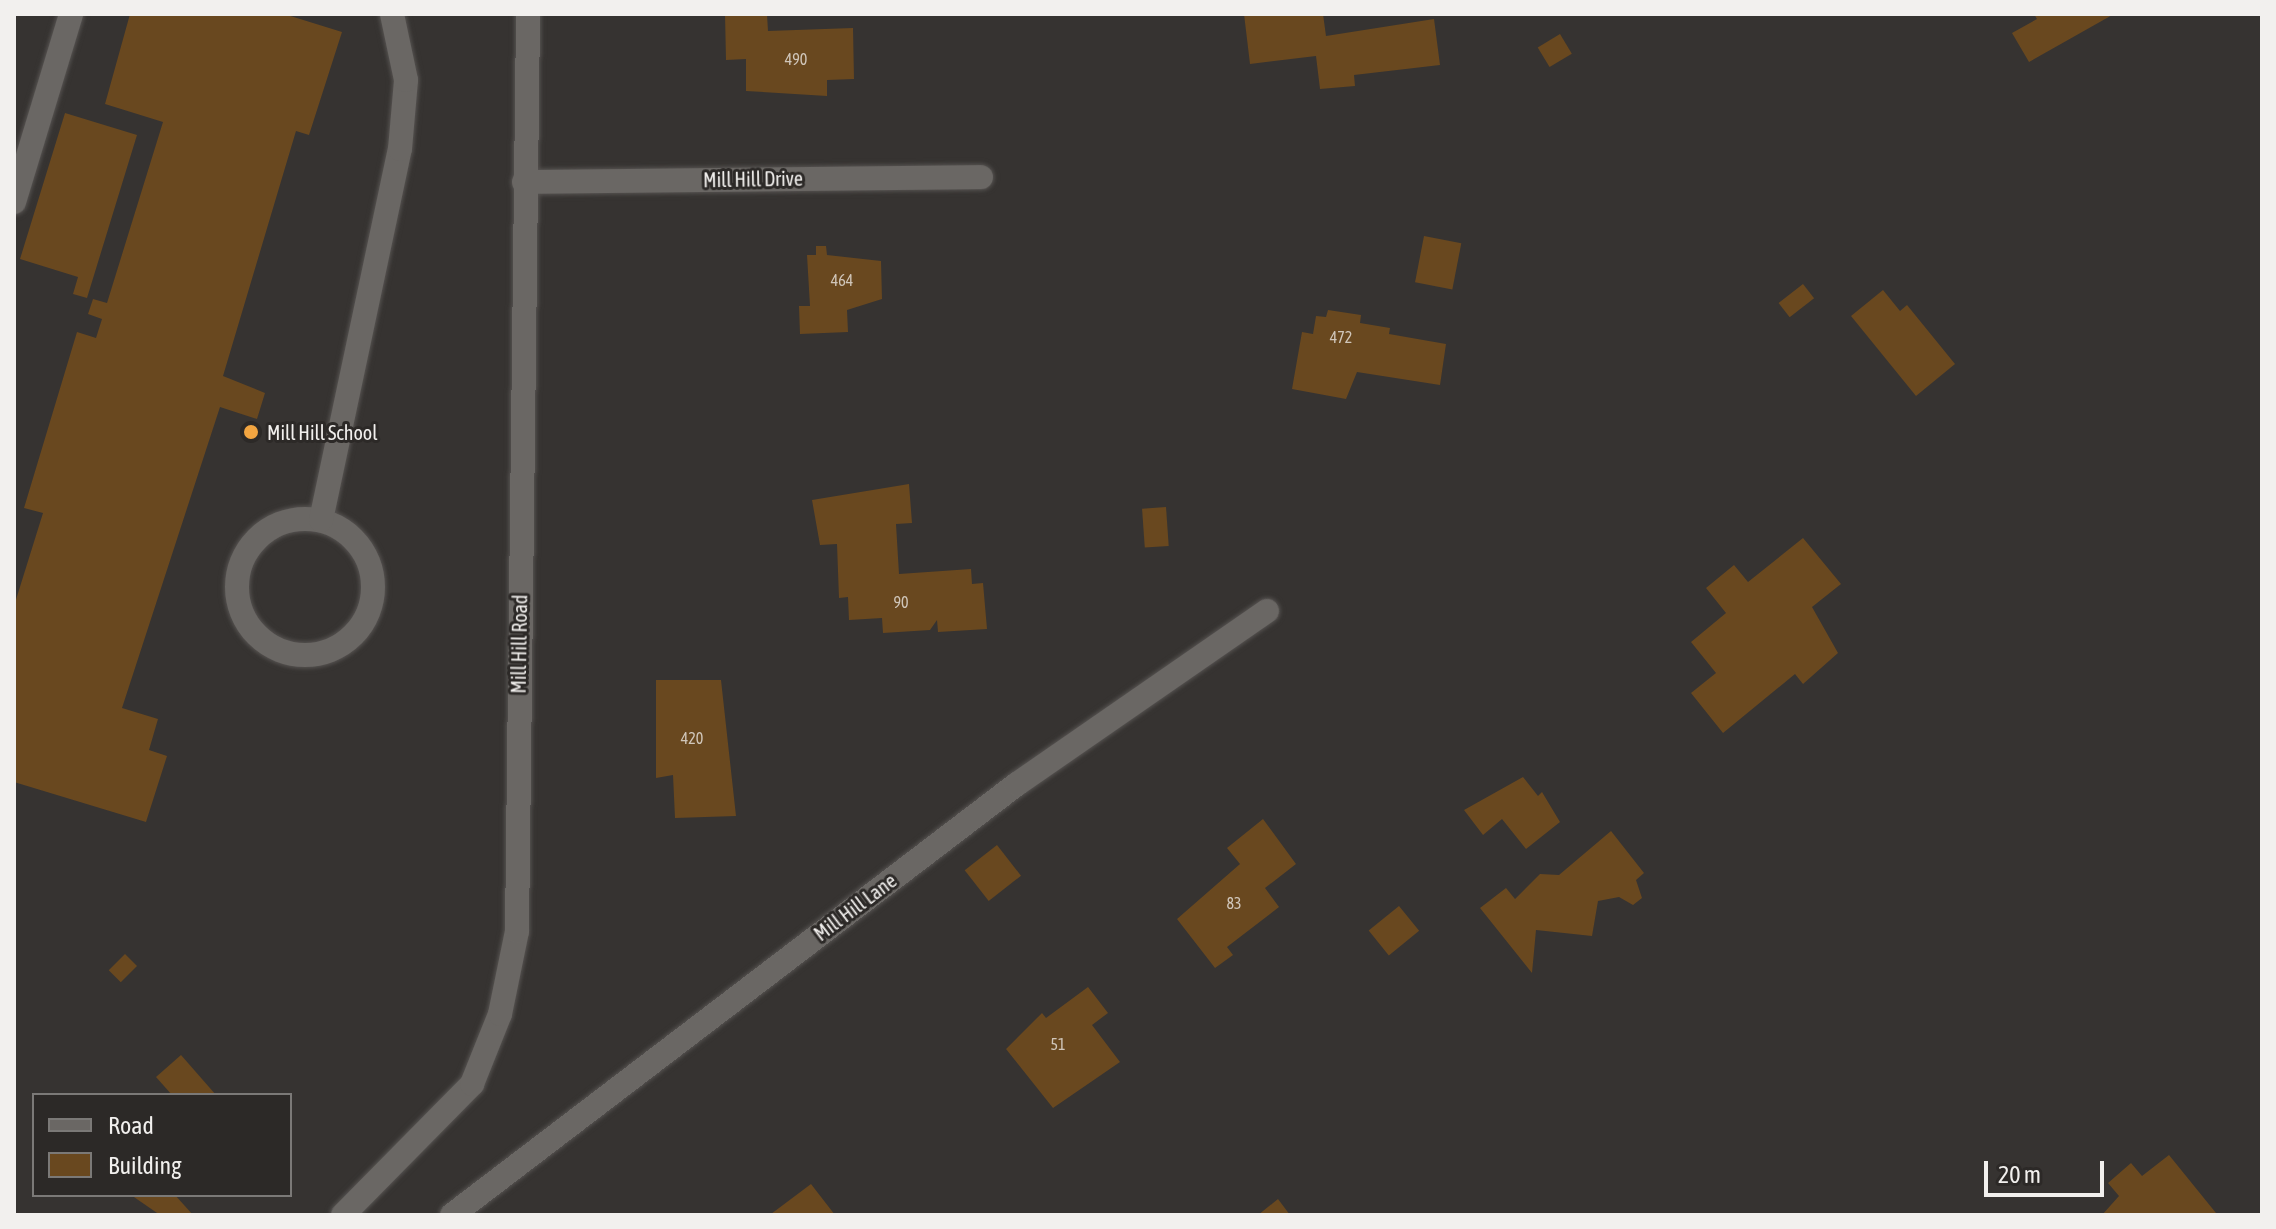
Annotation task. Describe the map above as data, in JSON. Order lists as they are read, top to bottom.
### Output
{
  "streets": {
    "street": ["Mill Hill Drive", "Mill Hill Road", "Mill Hill Lane"]
  },
  "crossings": [
    ["Mill Hill Drive", "Mill Hill Road"]
  ],
  "places": ["Mill Hill School"],
  "house_numbers": [
    "490",
    "464",
    "472",
    "90",
    "420",
    "83",
    "51"
  ],
  "legend": ["Road", "Building"],
  "scale_bar": "20 m"
}
